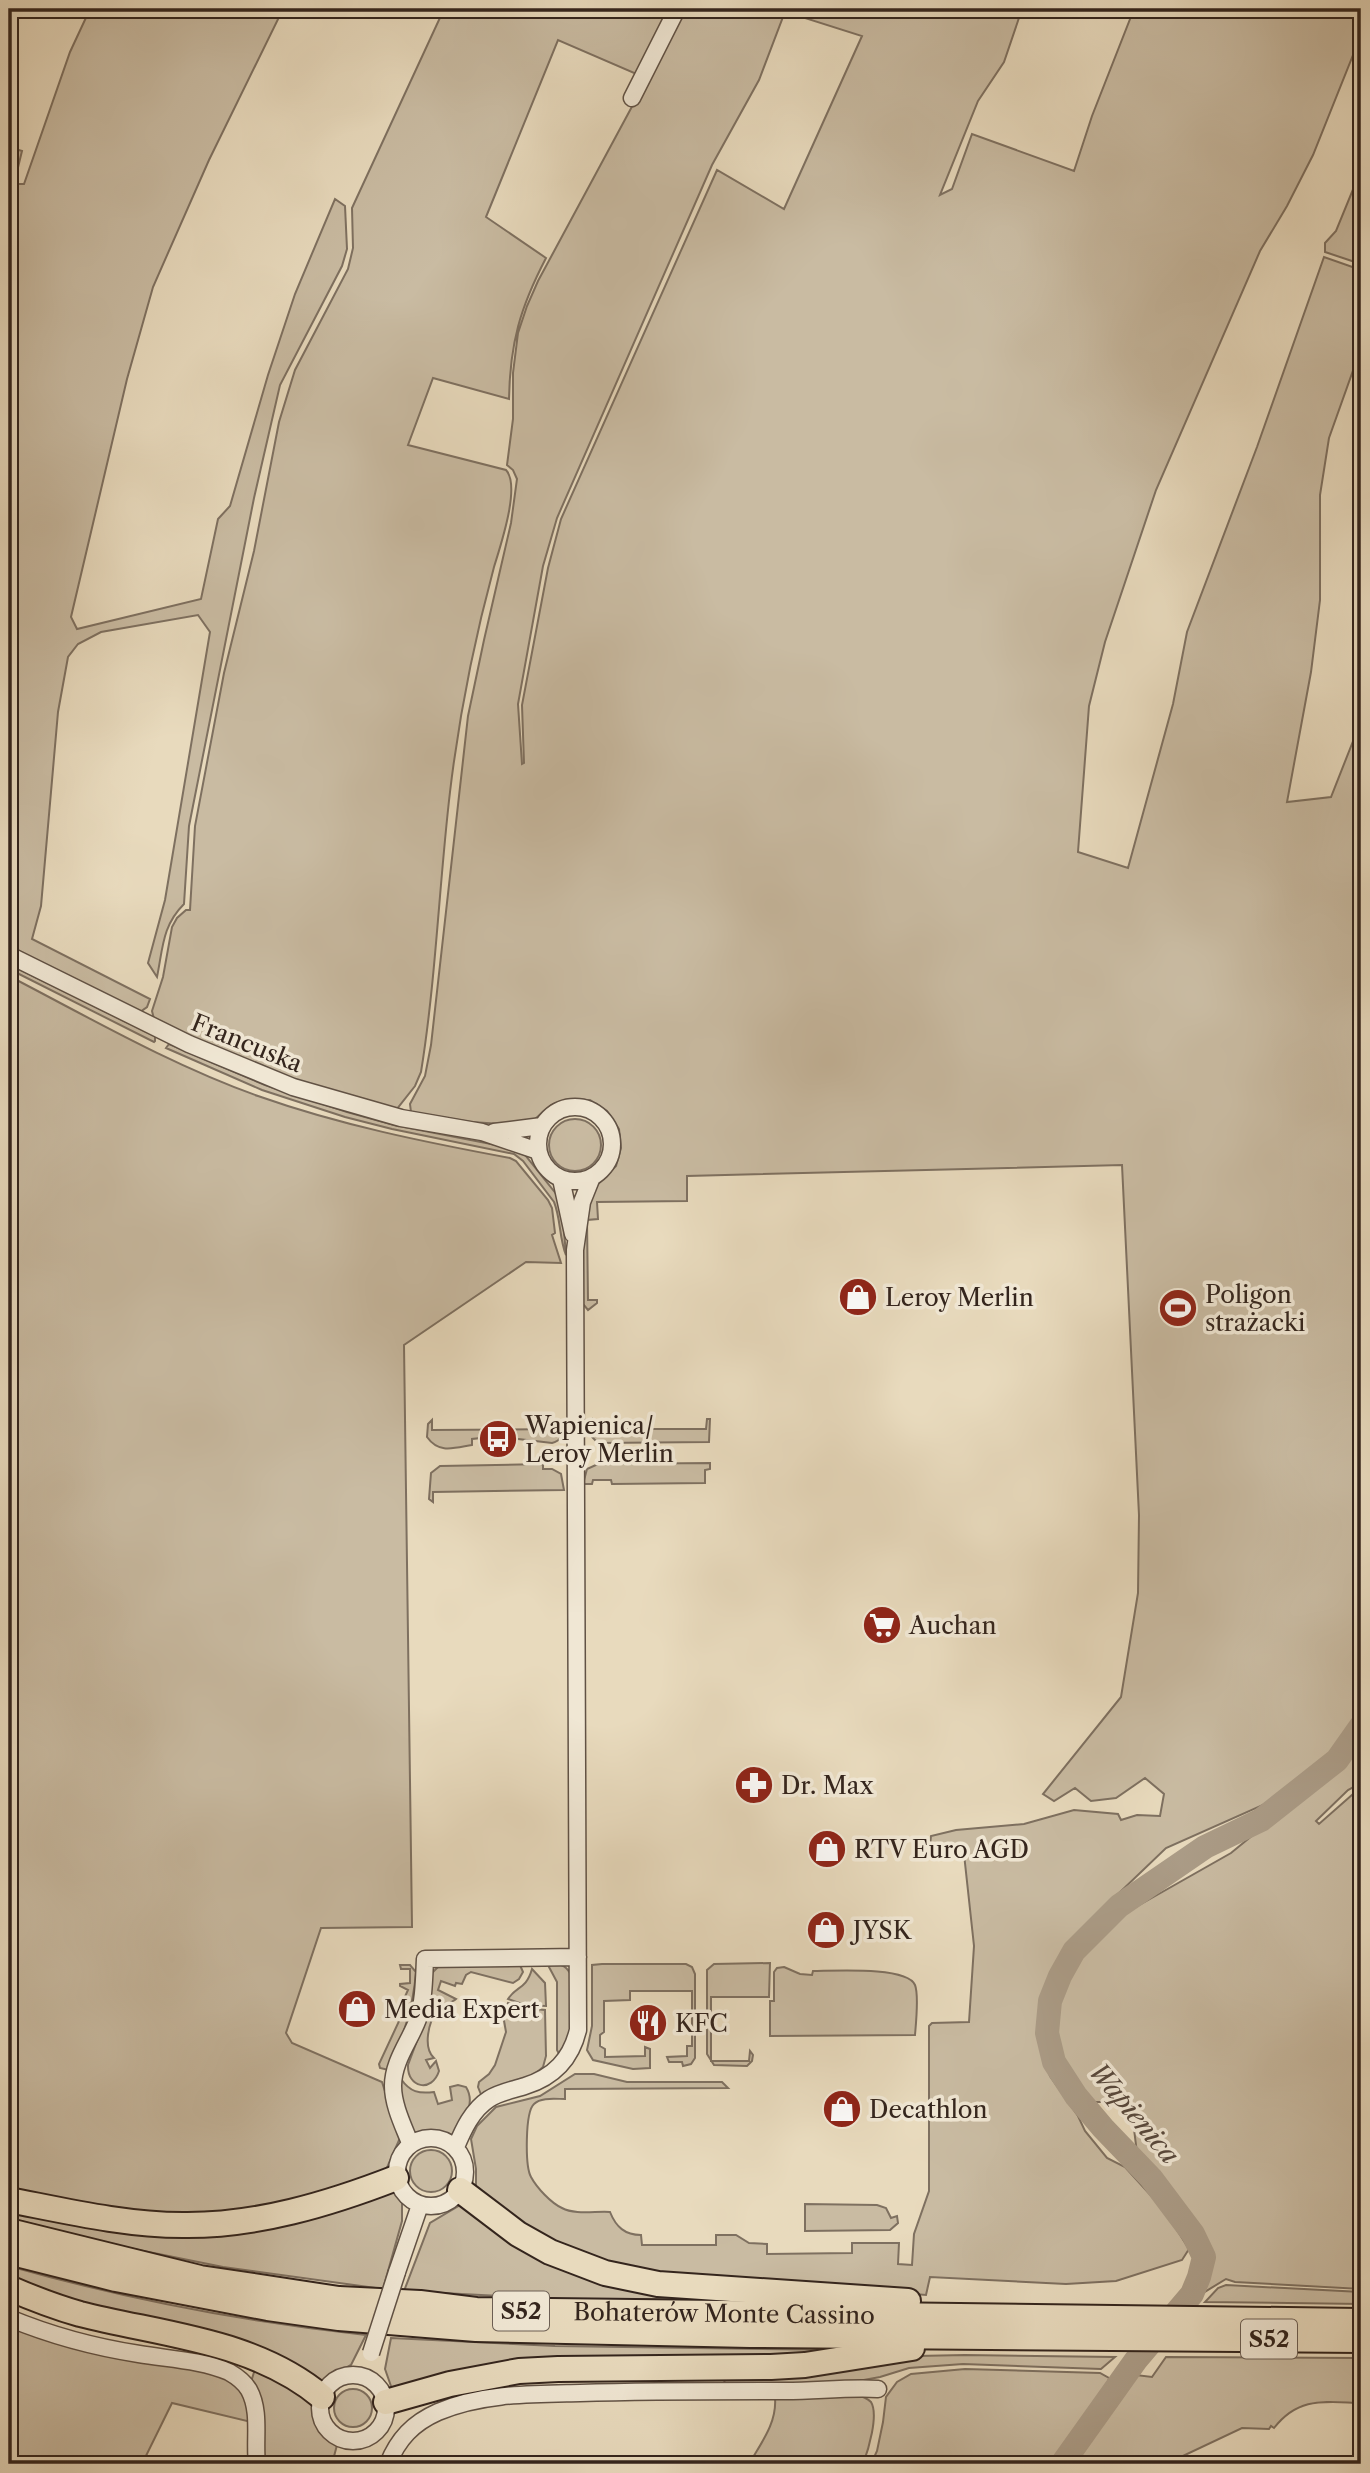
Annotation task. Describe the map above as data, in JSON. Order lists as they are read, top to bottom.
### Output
{
  "streets": {
    "highway": ["S52", "Bohaterów Monte Cassino"],
    "street": ["Francuska"]
  },
  "water": ["Wapienica"],
  "places": {
    "shop": [
      "Leroy Merlin",
      "RTV Euro AGD",
      "JYSK",
      "Media Expert",
      "Decathlon"
    ],
    "sports": ["Poligon strażacki"],
    "bus stop": ["Wapienica/ Leroy Merlin"],
    "supermarket": ["Auchan"],
    "pharmacy": ["Dr. Max"],
    "restaurant": ["KFC"]
  }
}
